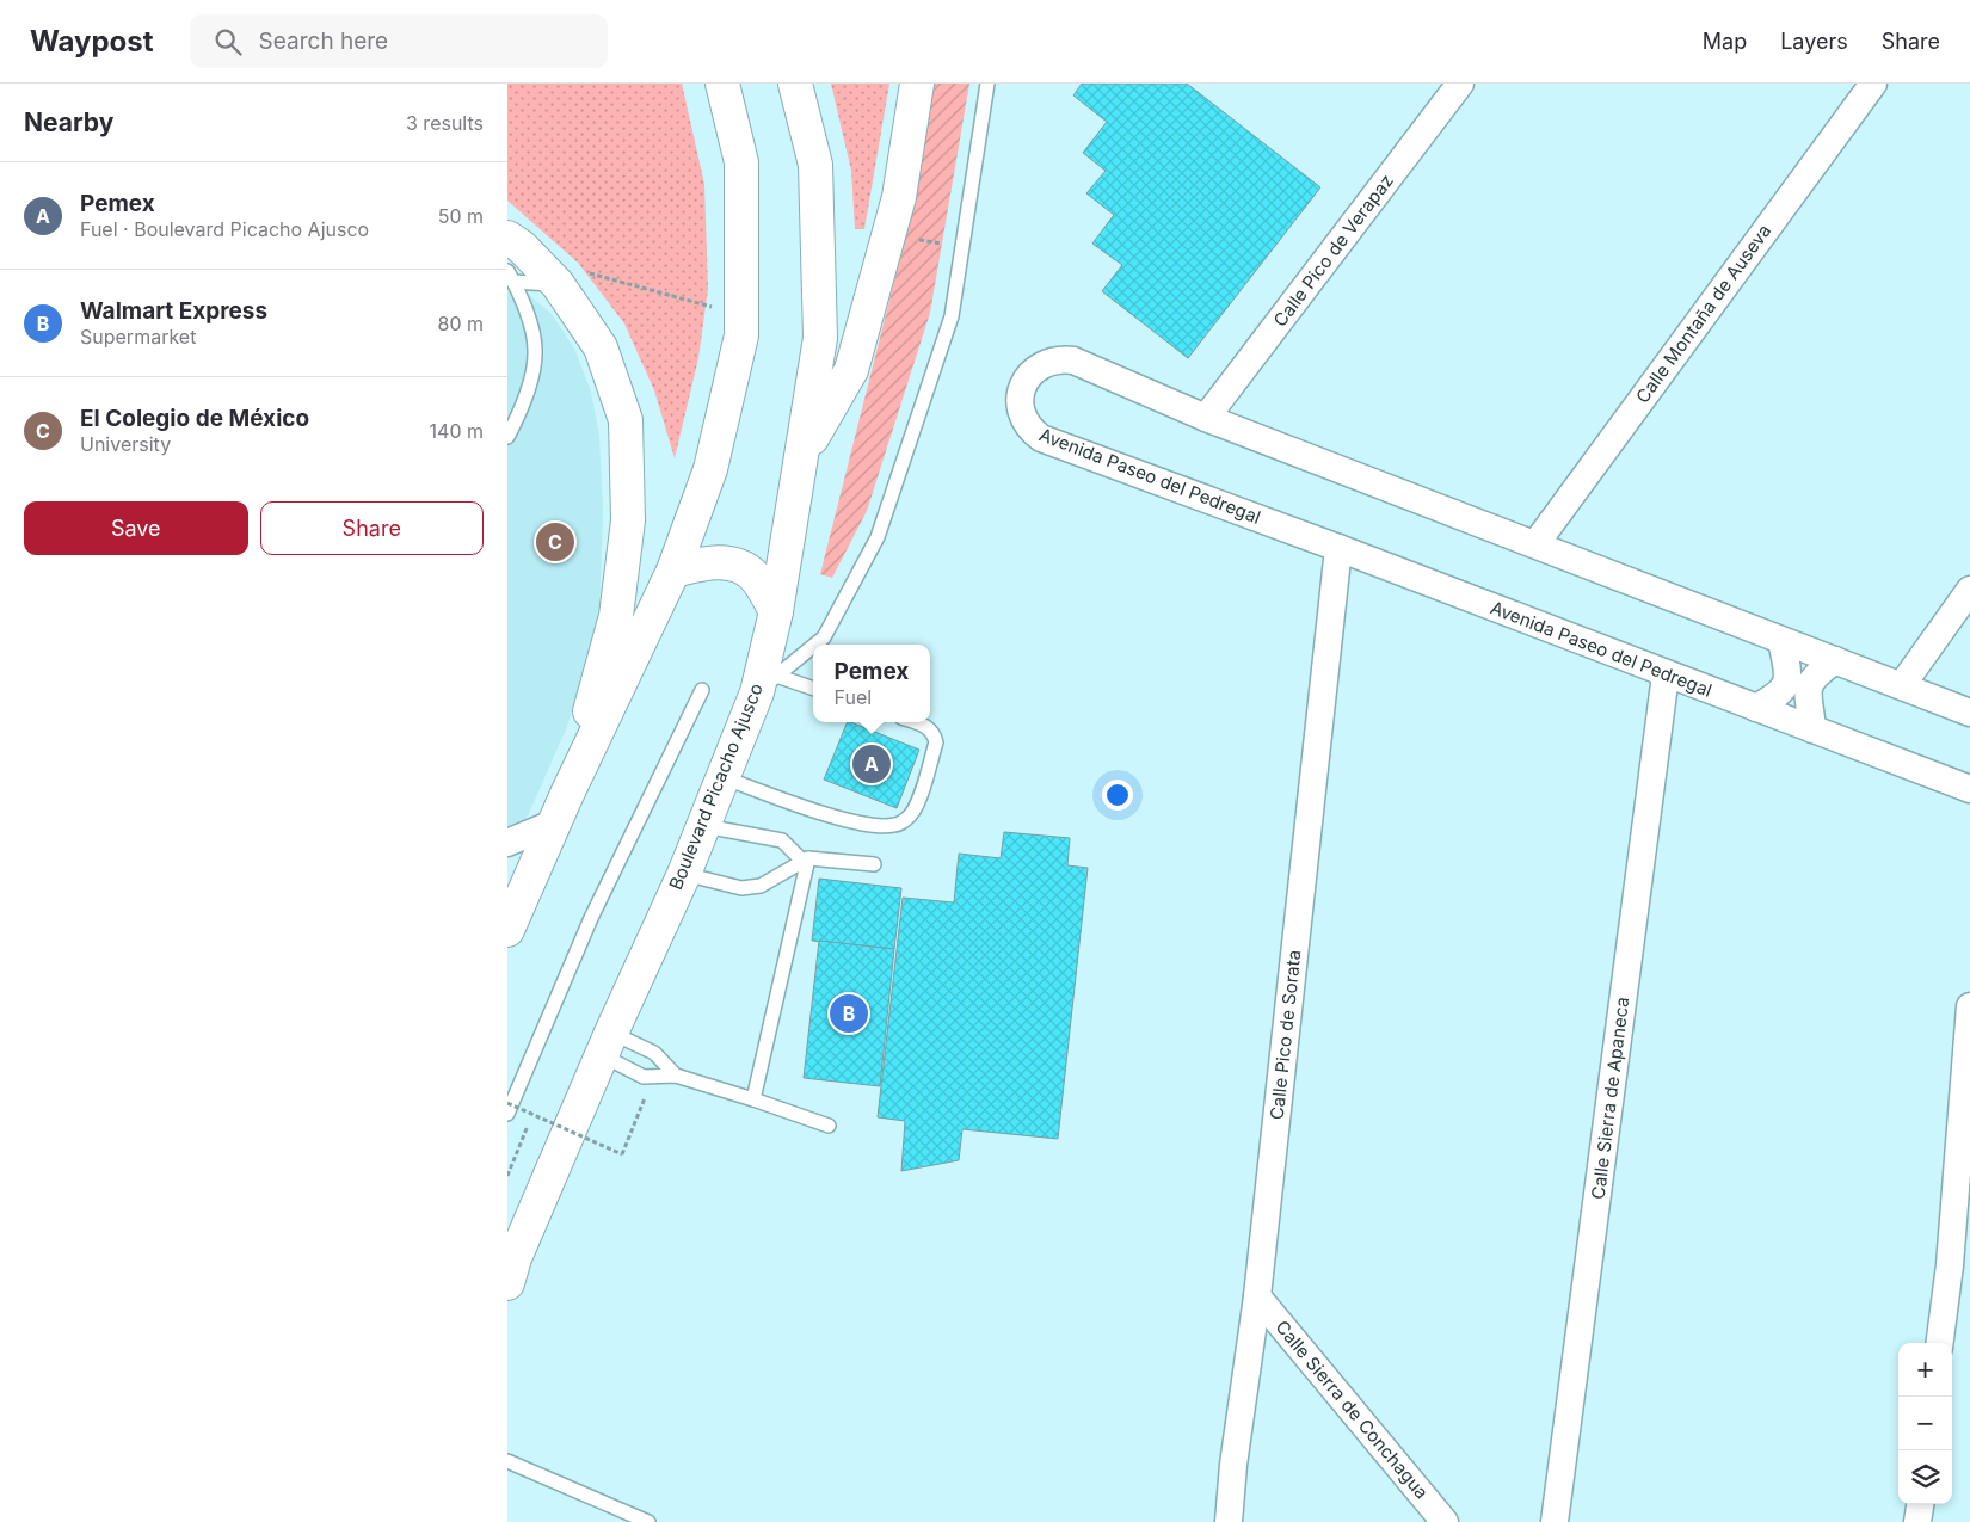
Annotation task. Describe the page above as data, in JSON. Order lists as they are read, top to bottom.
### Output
{
  "streets": {
    "main road": ["Boulevard Picacho Ajusco"],
    "street": [
      "Calle Pico de Verapaz",
      "Calle Montaña de Auseva",
      "Avenida Paseo del Pedregal",
      "Calle Pico de Sorata",
      "Calle Sierra de Apaneca",
      "Calle Sierra de Conchagua"
    ]
  },
  "crossings": [
    ["Calle Pico de Verapaz", "Avenida Paseo del Pedregal"],
    ["Calle Montaña de Auseva", "Avenida Paseo del Pedregal"],
    ["Avenida Paseo del Pedregal", "Calle Pico de Sorata"],
    ["Avenida Paseo del Pedregal", "Calle Sierra de Apaneca"],
    ["Calle Pico de Sorata", "Calle Sierra de Conchagua"]
  ],
  "page": {
    "header": "Waypost",
    "search": "Search here",
    "nav": ["Map", "Layers", "Share"],
    "heading": ["Nearby", "3 results"],
    "list": [
      {
        "mark": "A",
        "name": "Pemex",
        "note": "Fuel · Boulevard Picacho Ajusco",
        "value": "50 m"
      },
      {
        "mark": "B",
        "name": "Walmart Express",
        "note": "Supermarket",
        "value": "80 m"
      },
      {
        "mark": "C",
        "name": "El Colegio de México",
        "note": "University",
        "value": "140 m"
      }
    ],
    "buttons": ["Save", "Share"],
    "pins": ["C", "A", "B"],
    "popup": ["Pemex", "Fuel"],
    "map_buttons": ["+", "−"]
  }
}
